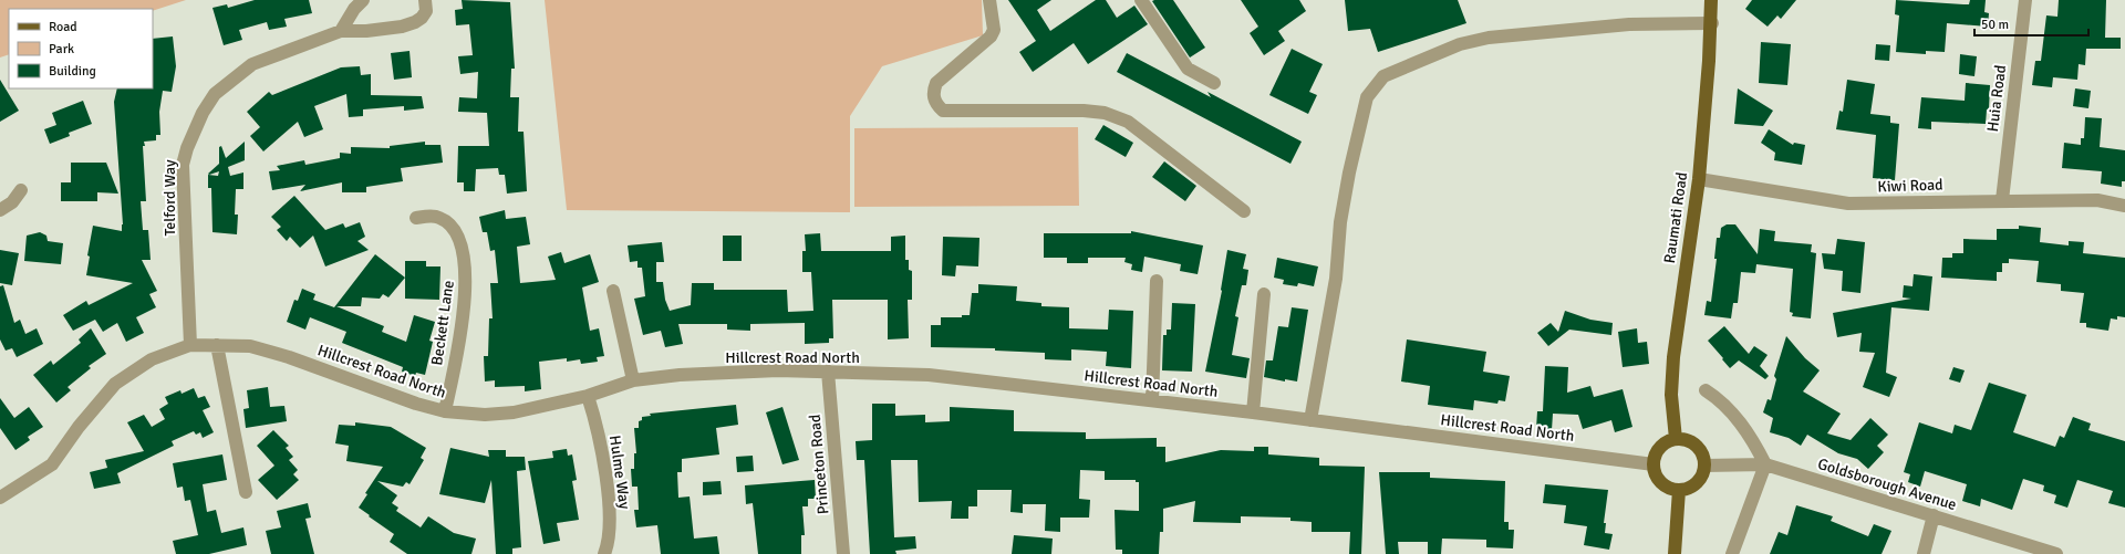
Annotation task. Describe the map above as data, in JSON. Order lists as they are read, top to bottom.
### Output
{
  "streets": {
    "main road": ["Raumati Road"],
    "street": [
      "Huia Road",
      "Kiwi Road",
      "Telford Way",
      "Beckett Lane",
      "Hillcrest Road North",
      "Princeton Road",
      "Hulme Way",
      "Goldsborough Avenue"
    ]
  },
  "crossings": [
    ["Huia Road", "Kiwi Road"],
    ["Kiwi Road", "Raumati Road"],
    ["Telford Way", "Hillcrest Road North"],
    ["Raumati Road", "Hillcrest Road North"],
    ["Raumati Road", "Goldsborough Avenue"],
    ["Beckett Lane", "Hillcrest Road North"],
    ["Hillcrest Road North", "Princeton Road"],
    ["Hillcrest Road North", "Hulme Way"],
    ["Hillcrest Road North", "Goldsborough Avenue"]
  ],
  "legend": ["Road", "Park", "Building"],
  "scale_bar": "50 m"
}
